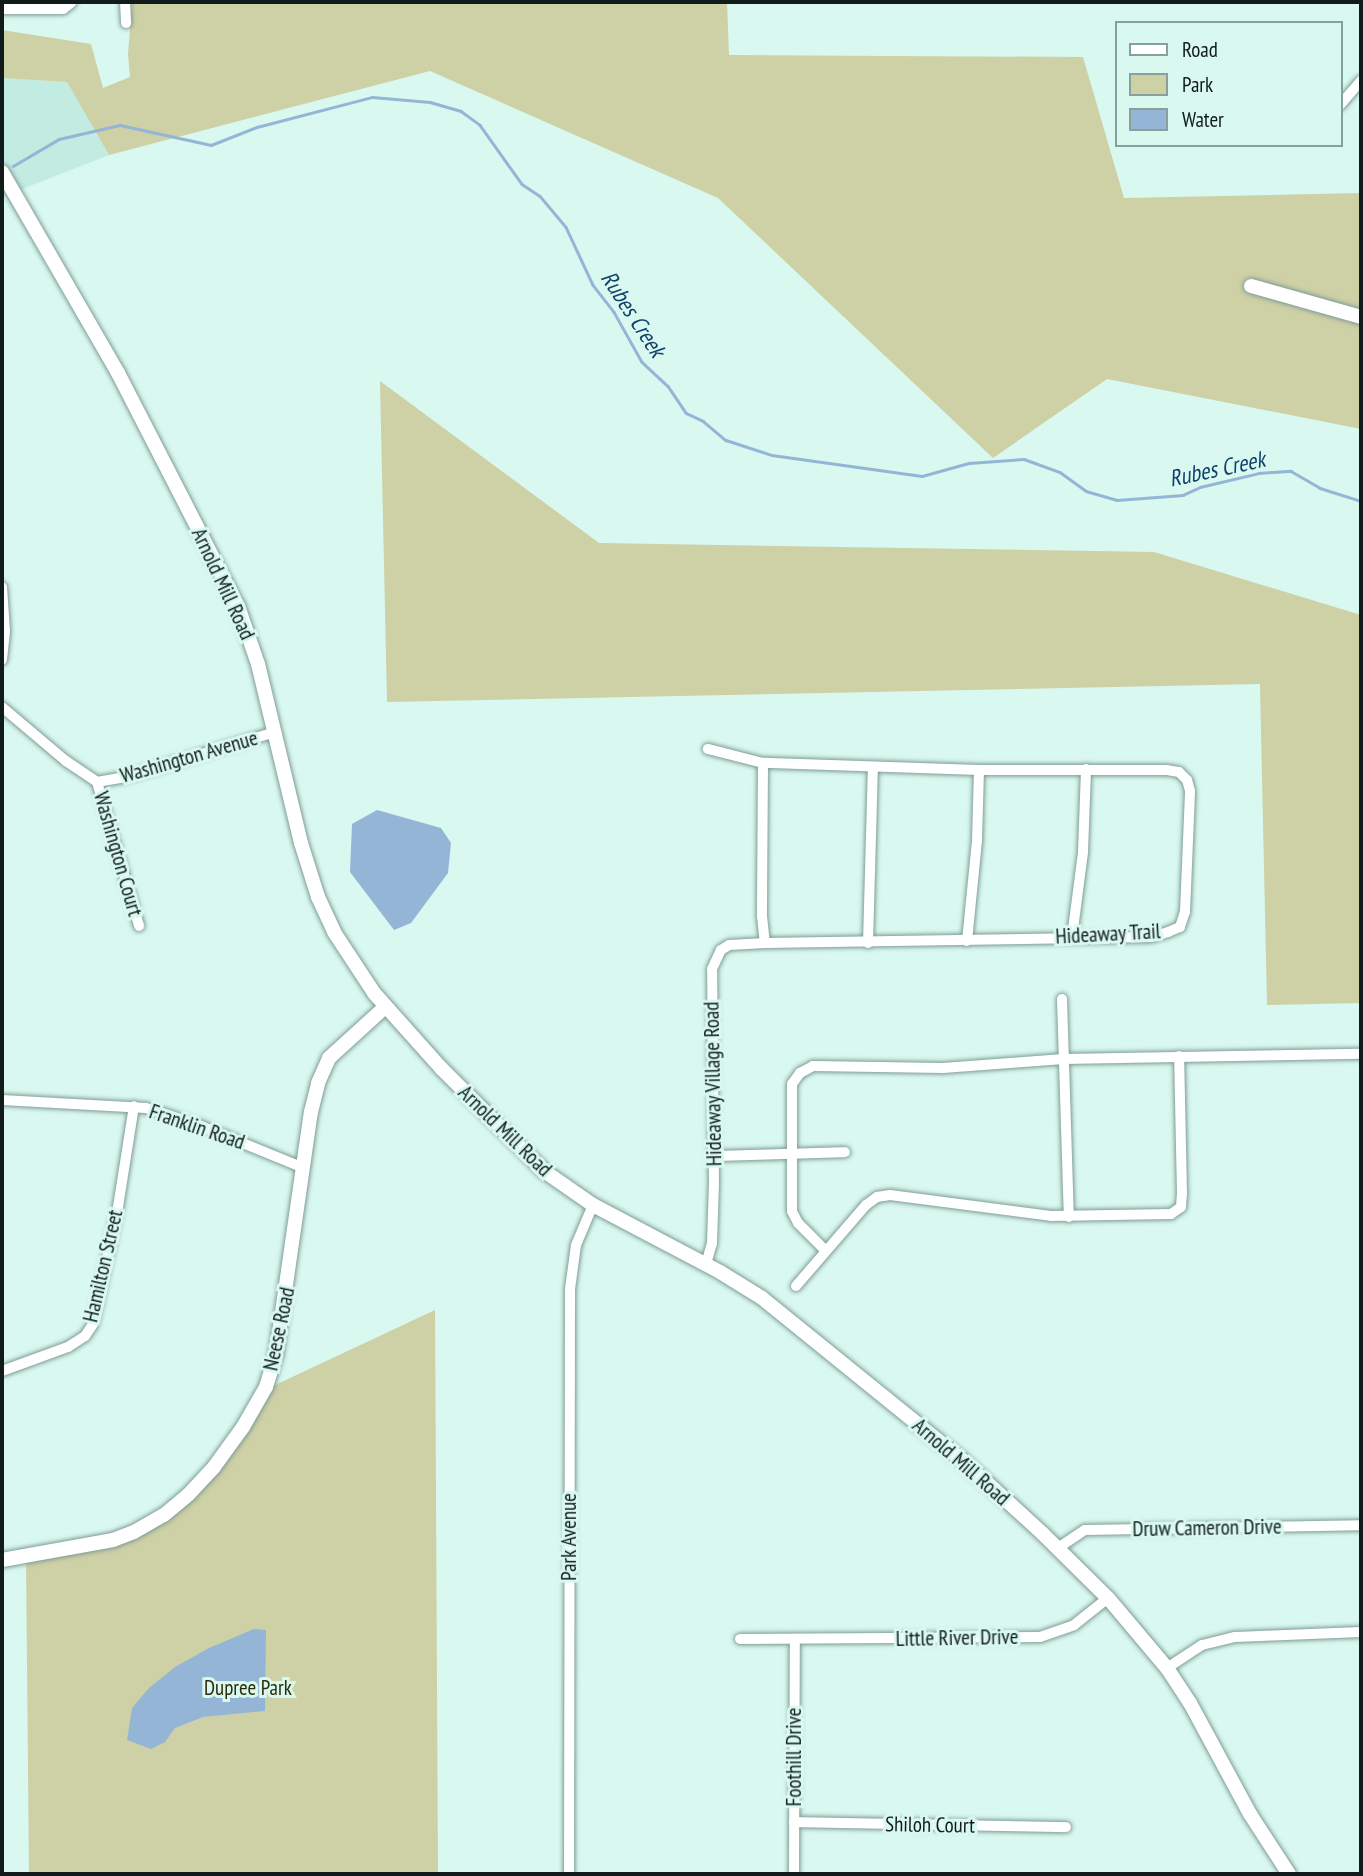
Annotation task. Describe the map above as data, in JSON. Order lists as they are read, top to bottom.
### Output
{
  "streets": {
    "main road": ["Arnold Mill Road", "Neese Road"],
    "street": [
      "Washington Avenue",
      "Washington Court",
      "Hideaway Trail",
      "Hideaway Village Road",
      "Franklin Road",
      "Hamilton Street",
      "Druw Cameron Drive",
      "Park Avenue",
      "Little River Drive",
      "Foothill Drive",
      "Shiloh Court"
    ]
  },
  "crossings": [
    ["Arnold Mill Road", "Washington Avenue"],
    ["Arnold Mill Road", "Hideaway Village Road"],
    ["Arnold Mill Road", "Neese Road"],
    ["Arnold Mill Road", "Druw Cameron Drive"],
    ["Arnold Mill Road", "Park Avenue"],
    ["Arnold Mill Road", "Little River Drive"],
    ["Washington Avenue", "Washington Court"],
    ["Hideaway Trail", "Hideaway Village Road"],
    ["Franklin Road", "Hamilton Street"],
    ["Franklin Road", "Neese Road"],
    ["Little River Drive", "Foothill Drive"],
    ["Foothill Drive", "Shiloh Court"]
  ],
  "water": ["Rubes Creek"],
  "parks": ["Dupree Park"],
  "legend": ["Road", "Park", "Water"]
}
